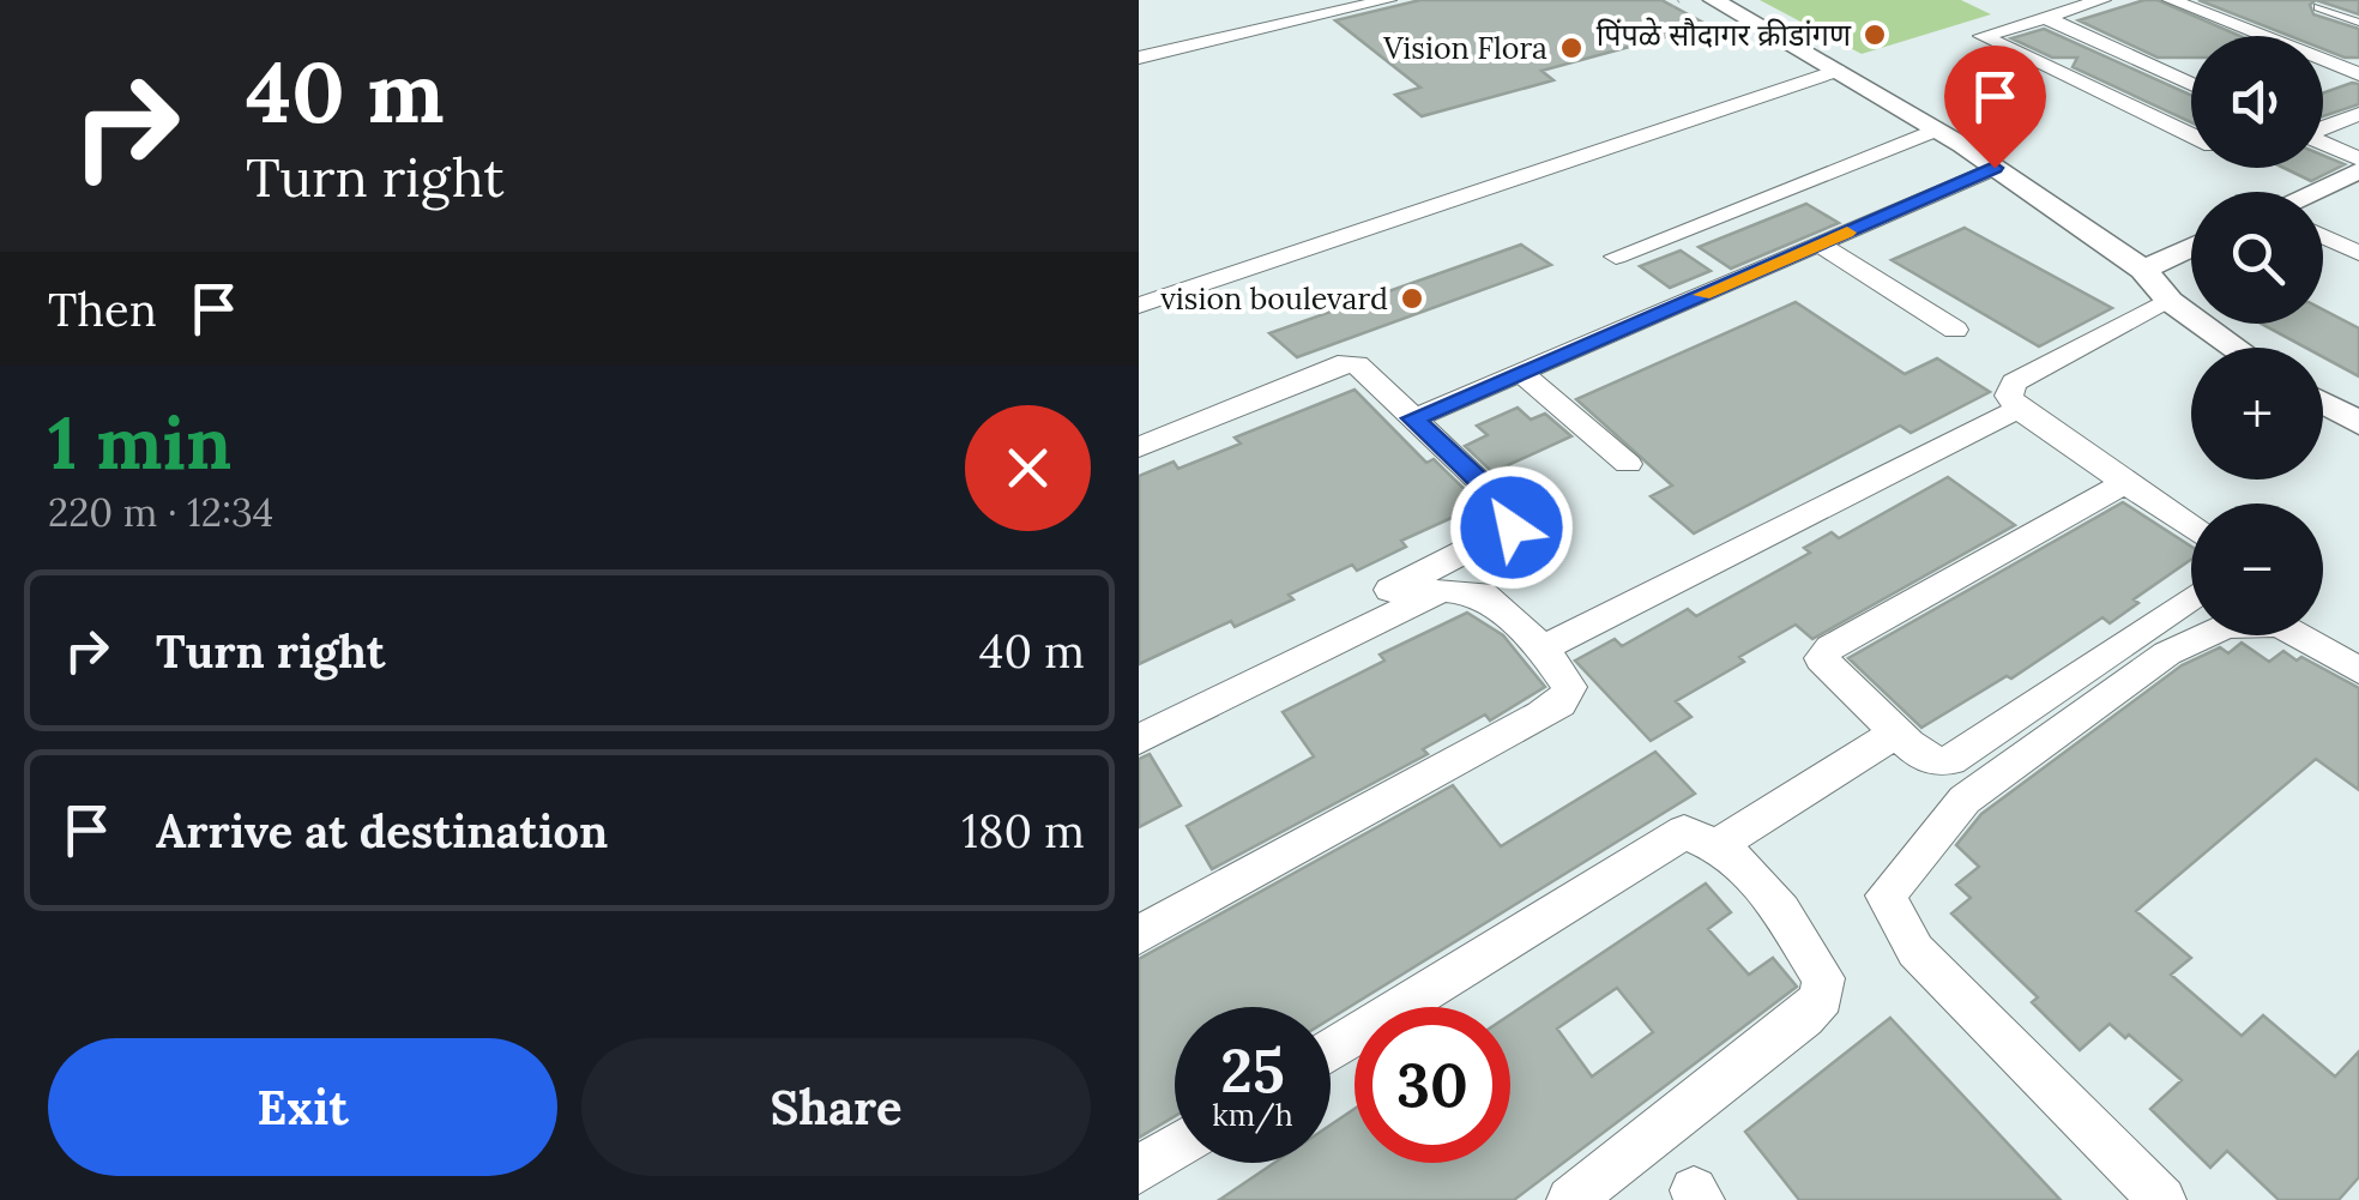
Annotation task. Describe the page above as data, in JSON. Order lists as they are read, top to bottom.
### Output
{
  "places": ["पिंपळे सौदागर क्रीडांगण", "Vision Flora", "vision boulevard"],
  "page": {
    "turn": ["40 m", "Turn right"],
    "map_buttons": ["+", "−"],
    "then": "Then",
    "heading": ["1 min", "220 m · 12:34"],
    "list": [
      {
        "name": "Turn right",
        "value": "40 m"
      },
      {
        "name": "Arrive at destination",
        "value": "180 m"
      }
    ],
    "speed": "25 km/h",
    "limit": "30",
    "buttons": ["Exit", "Share"]
  }
}
